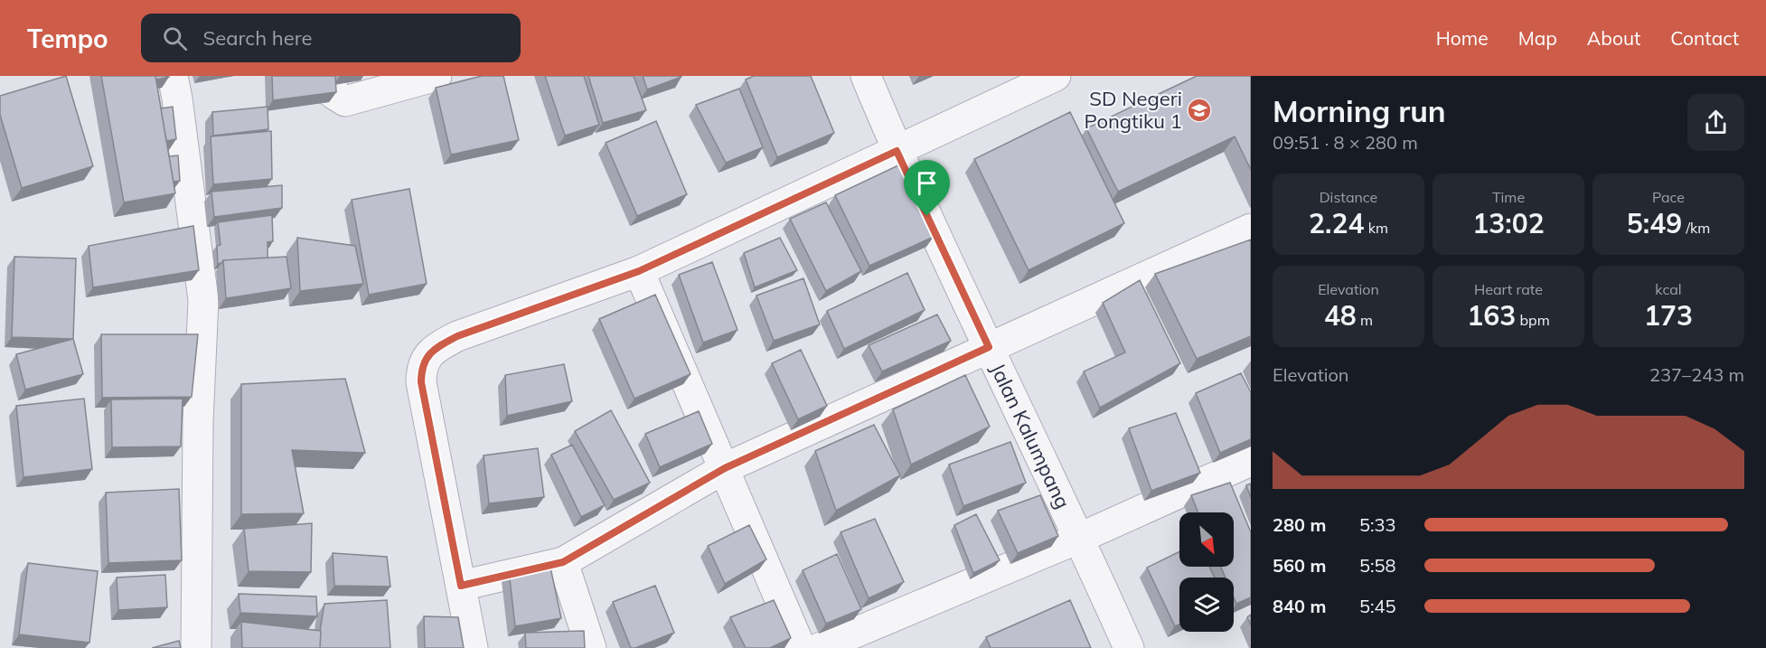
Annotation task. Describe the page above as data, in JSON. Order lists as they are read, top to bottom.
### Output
{
  "streets": {
    "street": ["Jalan Kalumpang"]
  },
  "places": {
    "school or university": ["SD Negeri Pongtiku 1"]
  },
  "north": "bottom right",
  "page": {
    "header": "Tempo",
    "search": "Search here",
    "nav": [
      "Home",
      "Map",
      "About",
      "Contact"
    ],
    "heading": ["Morning run", "09:51 · 8 × 280 m"],
    "stats": [
      ["Distance", "2.24 km"],
      ["Time", "13:02"],
      ["Pace", "5:49 /km"],
      ["Elevation", "48 m"],
      ["Heart rate", "163 bpm"],
      ["kcal", "173"]
    ],
    "chart": ["Elevation", "237–243 m"],
    "list": [
      {
        "name": "280 m",
        "note": "5:33"
      },
      {
        "name": "560 m",
        "note": "5:58"
      },
      {
        "name": "840 m",
        "note": "5:45"
      }
    ]
  }
}
